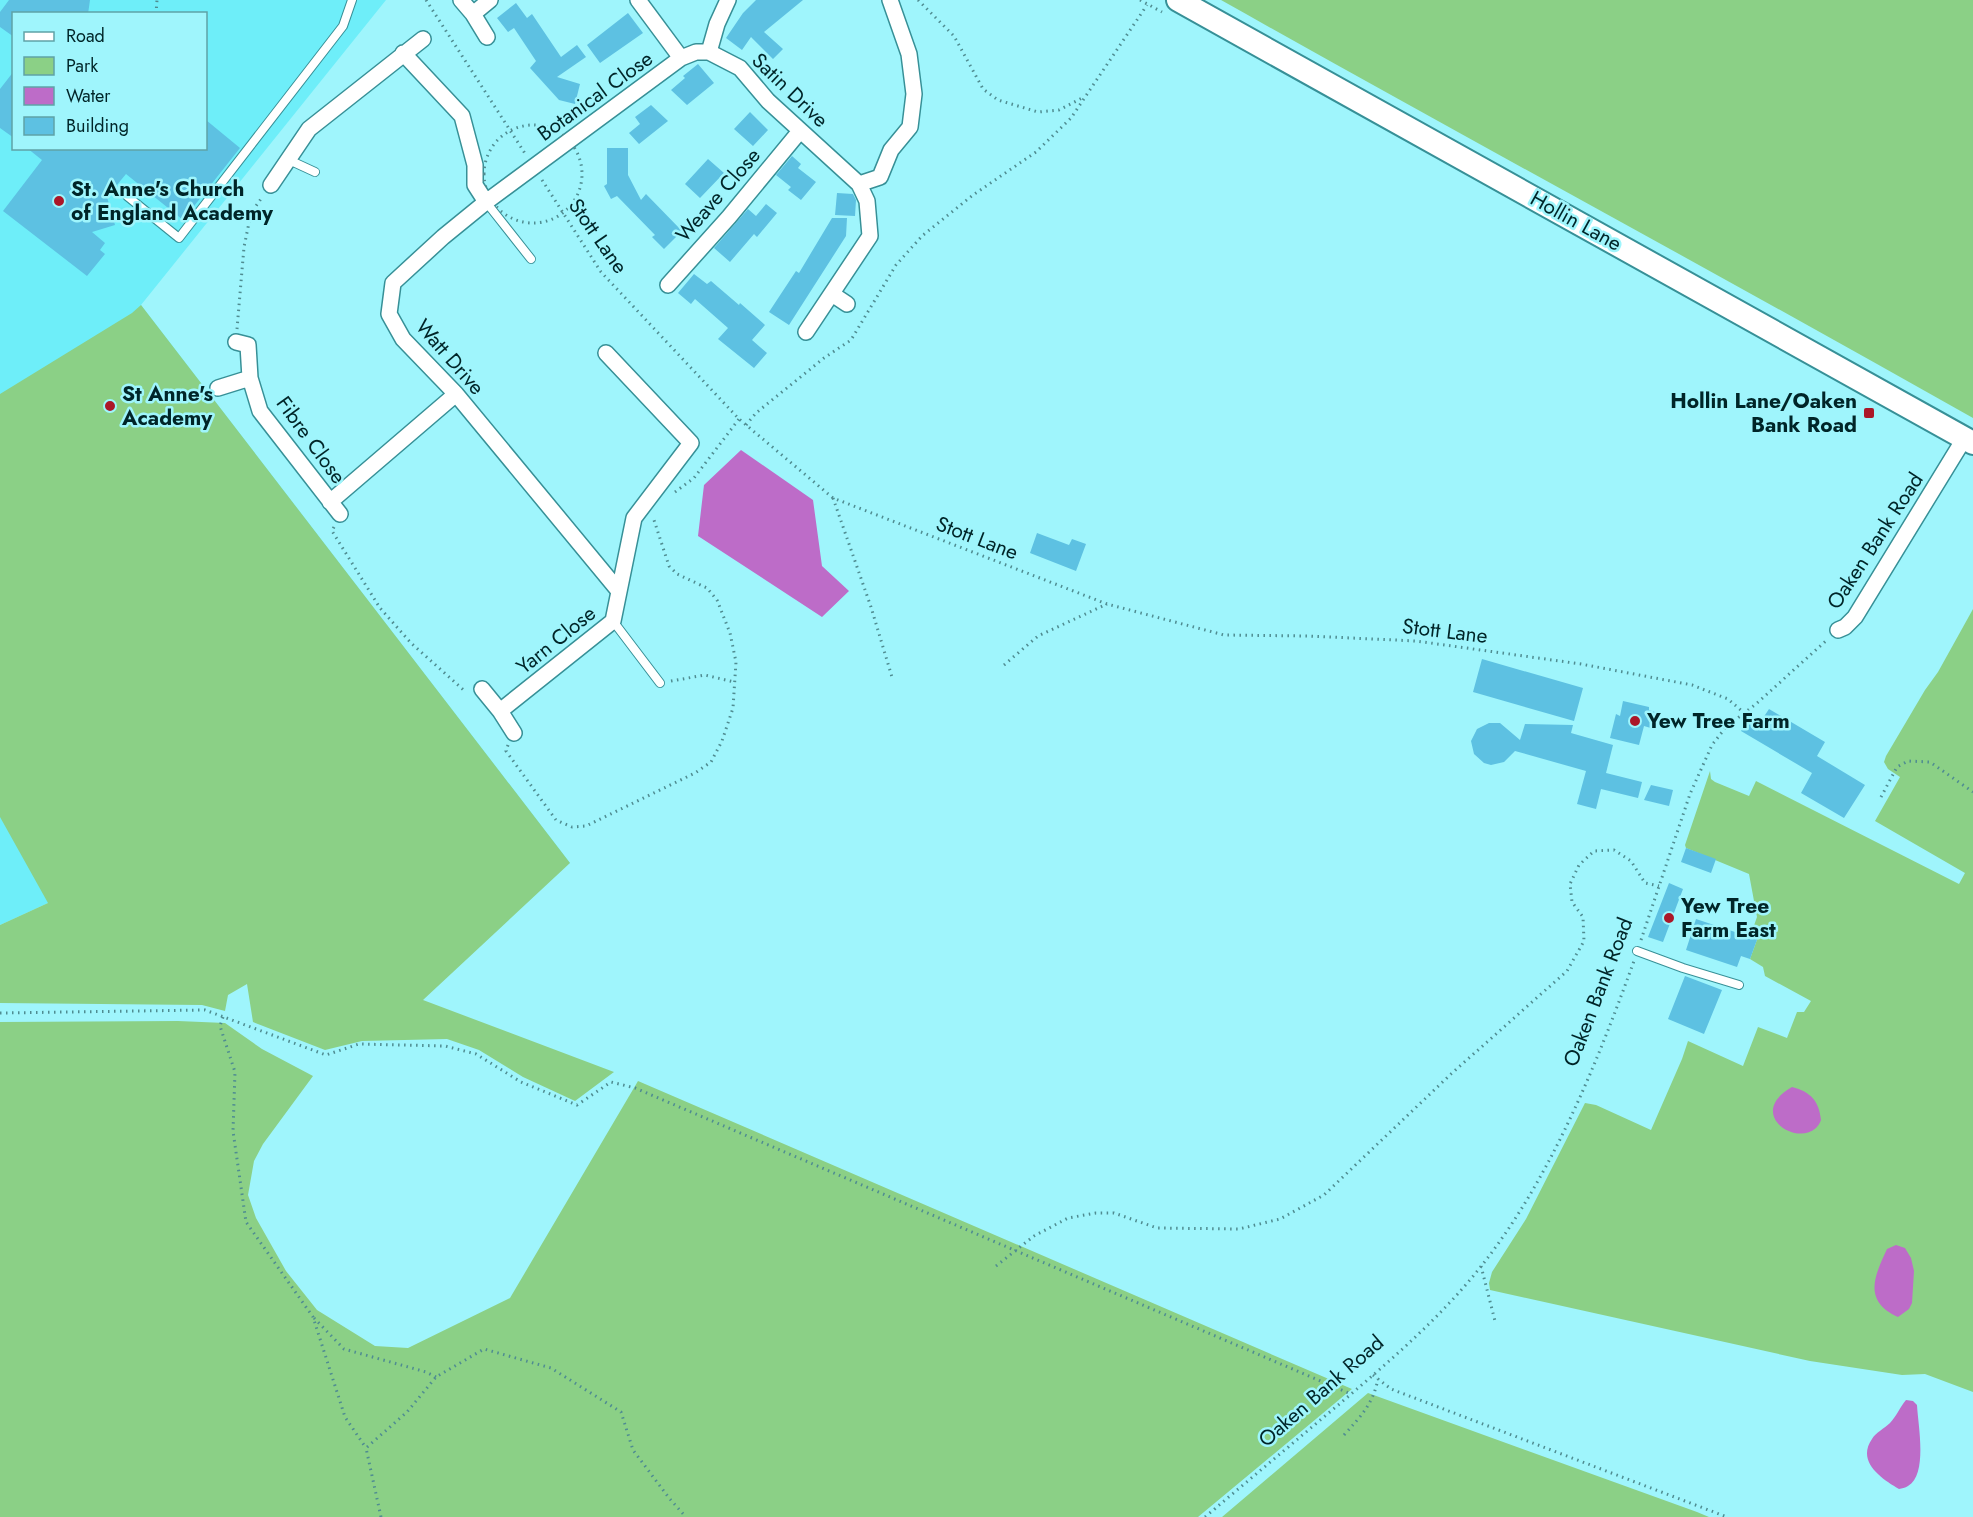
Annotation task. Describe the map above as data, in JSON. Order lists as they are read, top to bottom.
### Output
{
  "streets": {
    "main road": ["Hollin Lane"],
    "street": [
      "Satin Drive",
      "Botanical Close",
      "Weave Close",
      "Watt Drive",
      "Fibre Close",
      "Oaken Bank Road",
      "Yarn Close"
    ],
    "path": ["Stott Lane"]
  },
  "crossings": [
    ["Satin Drive", "Weave Close"],
    ["Botanical Close", "Stott Lane"],
    ["Botanical Close", "Watt Drive"],
    ["Hollin Lane", "Oaken Bank Road"],
    ["Stott Lane", "Watt Drive"],
    ["Stott Lane", "Oaken Bank Road"],
    ["Watt Drive", "Fibre Close"],
    ["Watt Drive", "Yarn Close"]
  ],
  "places": {
    "other": [
      "St. Anne's Church of England Academy",
      "St Anne's Academy",
      "Yew Tree Farm",
      "Yew Tree Farm East"
    ],
    "transit": ["Hollin Lane/Oaken Bank Road"]
  },
  "legend": [
    "Road",
    "Park",
    "Water",
    "Building"
  ]
}
